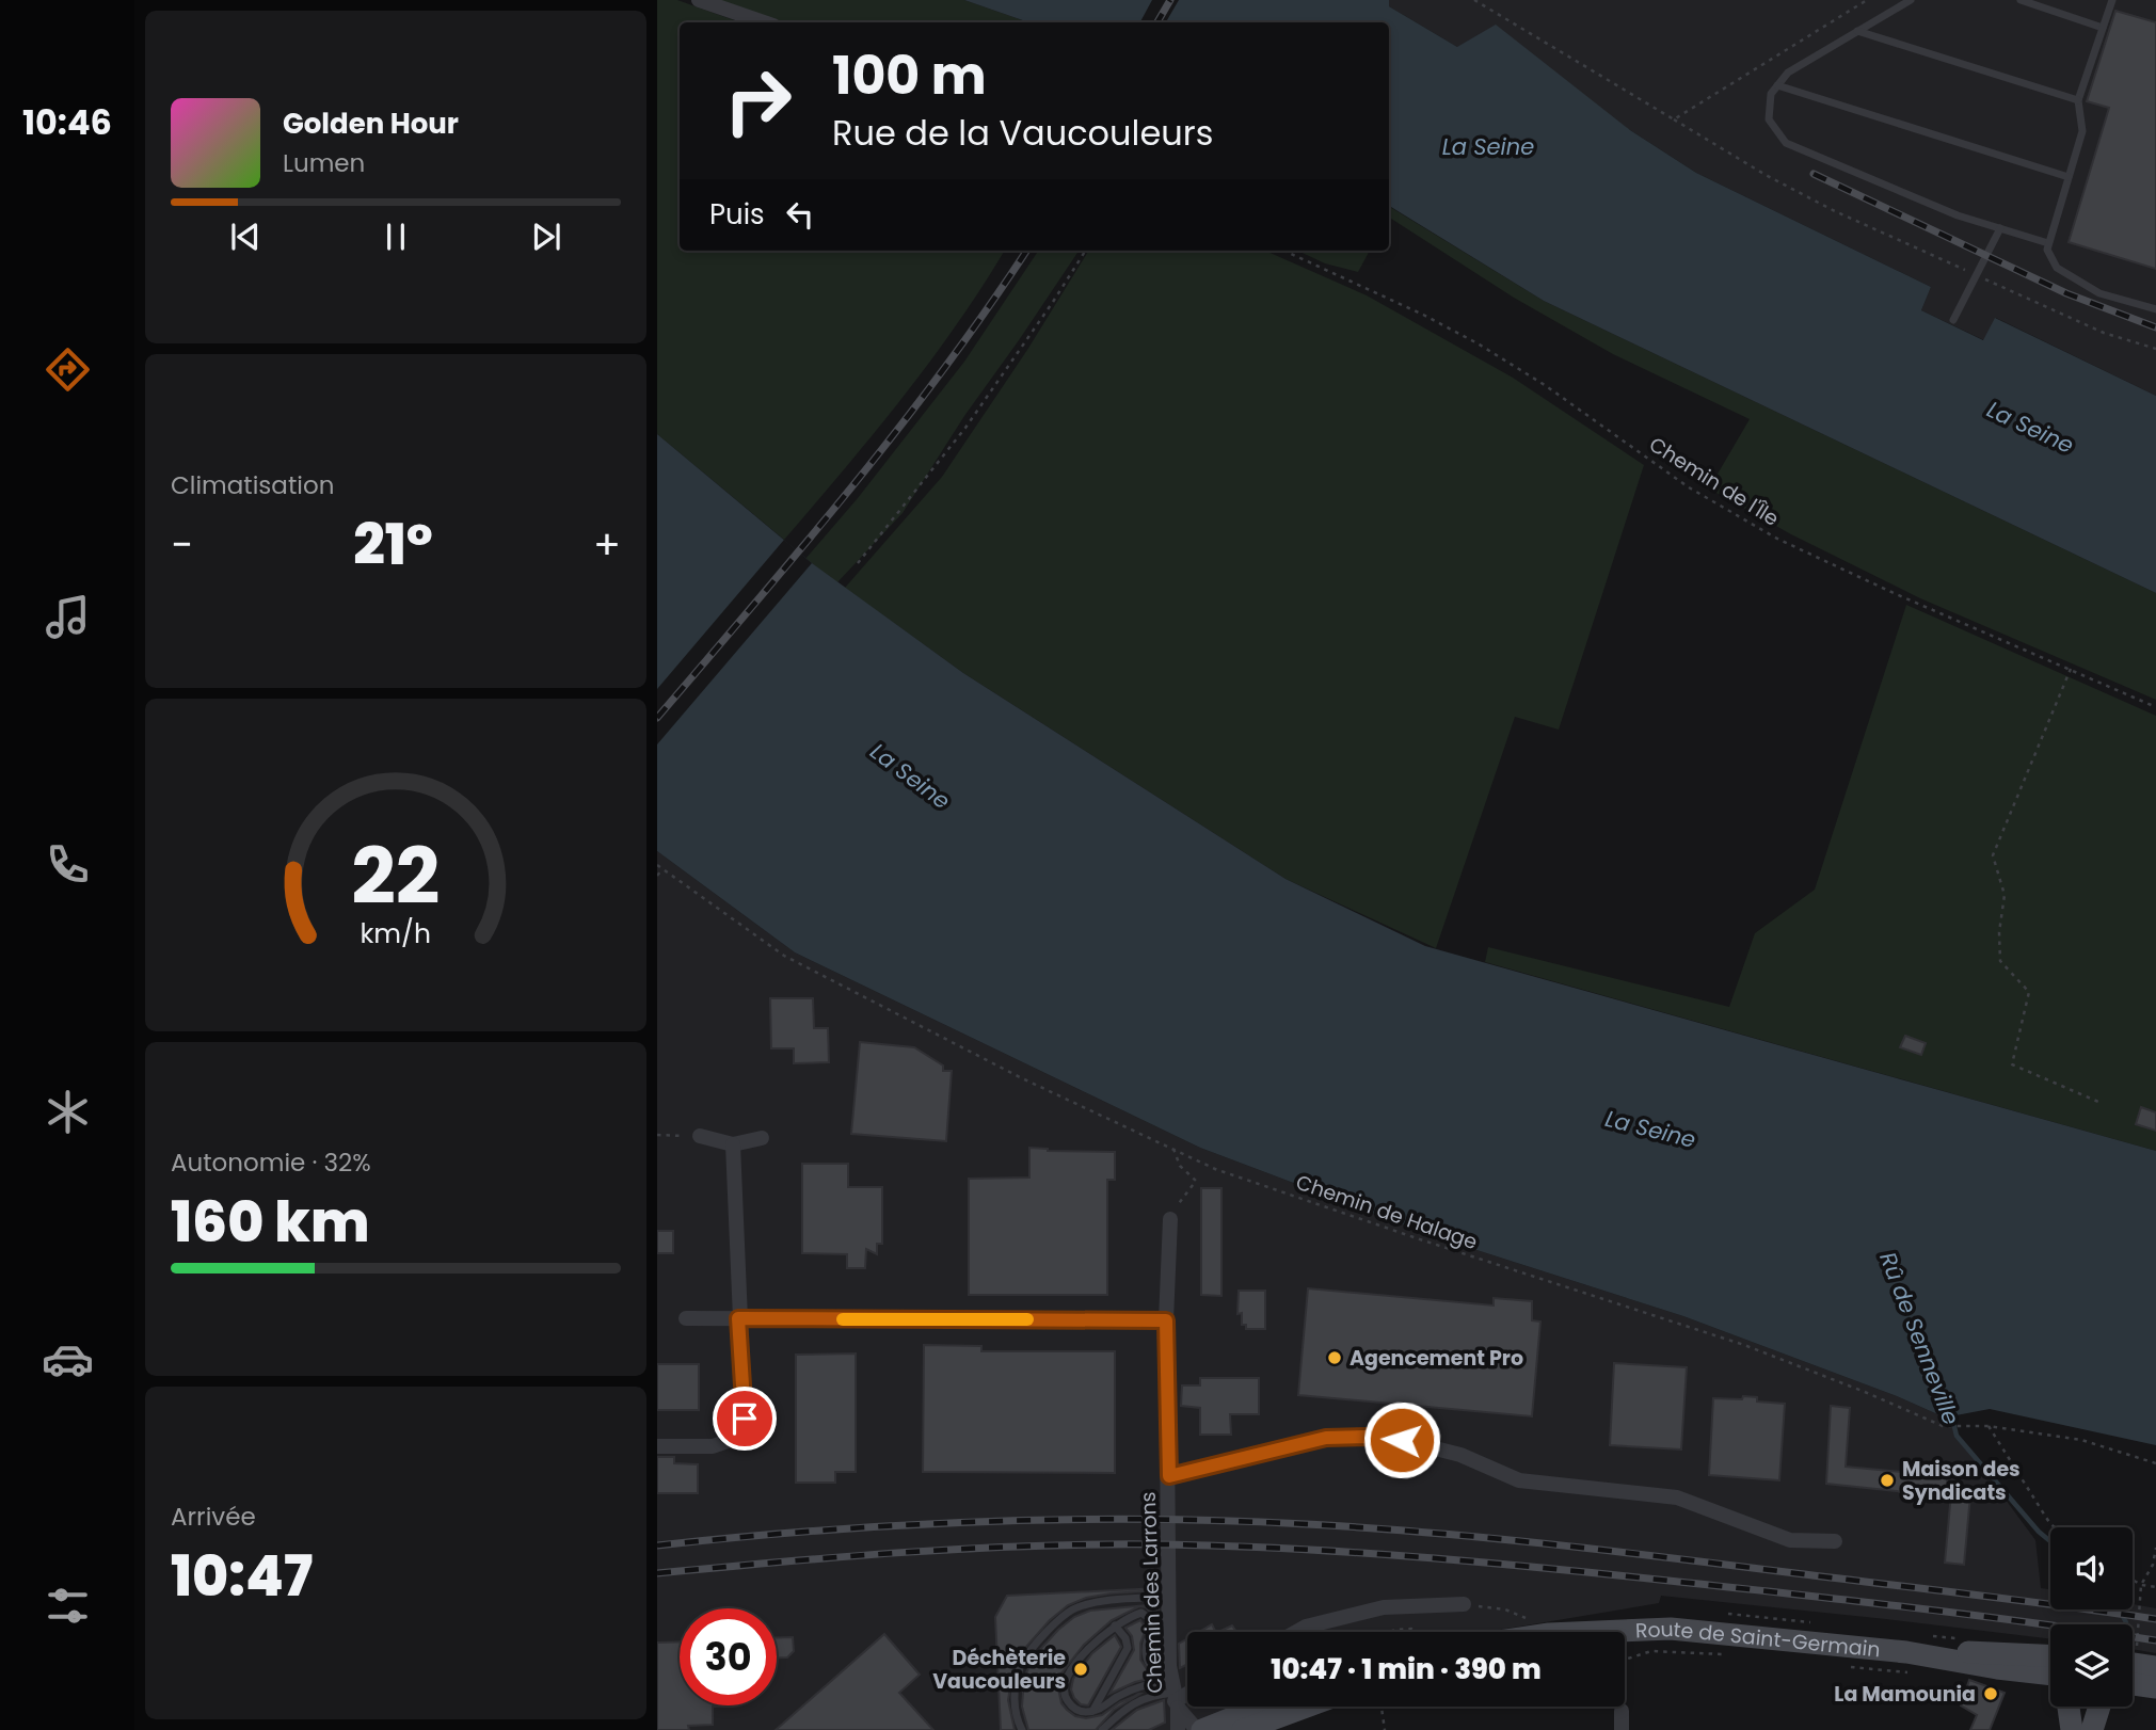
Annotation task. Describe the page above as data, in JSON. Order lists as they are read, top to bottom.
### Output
{
  "streets": {
    "main road": ["Route de Saint-Germain"],
    "street": ["Chemin des Larrons"],
    "path": ["Chemin de l'Île", "Chemin de Halage"]
  },
  "water": ["La Seine", "Rû de Senneville"],
  "places": [
    "Agencement Pro",
    "Maison des Syndicats",
    "Déchèterie Vaucouleurs",
    "La Mamounia"
  ],
  "page": {
    "tabs": "10:46",
    "turn": ["100 m", "Rue de la Vaucouleurs"],
    "song": ["Golden Hour", "Lumen"],
    "then": "Puis",
    "tile": [
      "Climatisation",
      ["Autonomie · 32%", "160 km"],
      ["Arrivée", "10:47"]
    ],
    "heat": ["−", "21°", "+"],
    "limit": "30",
    "trip": "10:47 · 1 min · 390 m",
    "gauge": ["22", "km/h"]
  }
}
